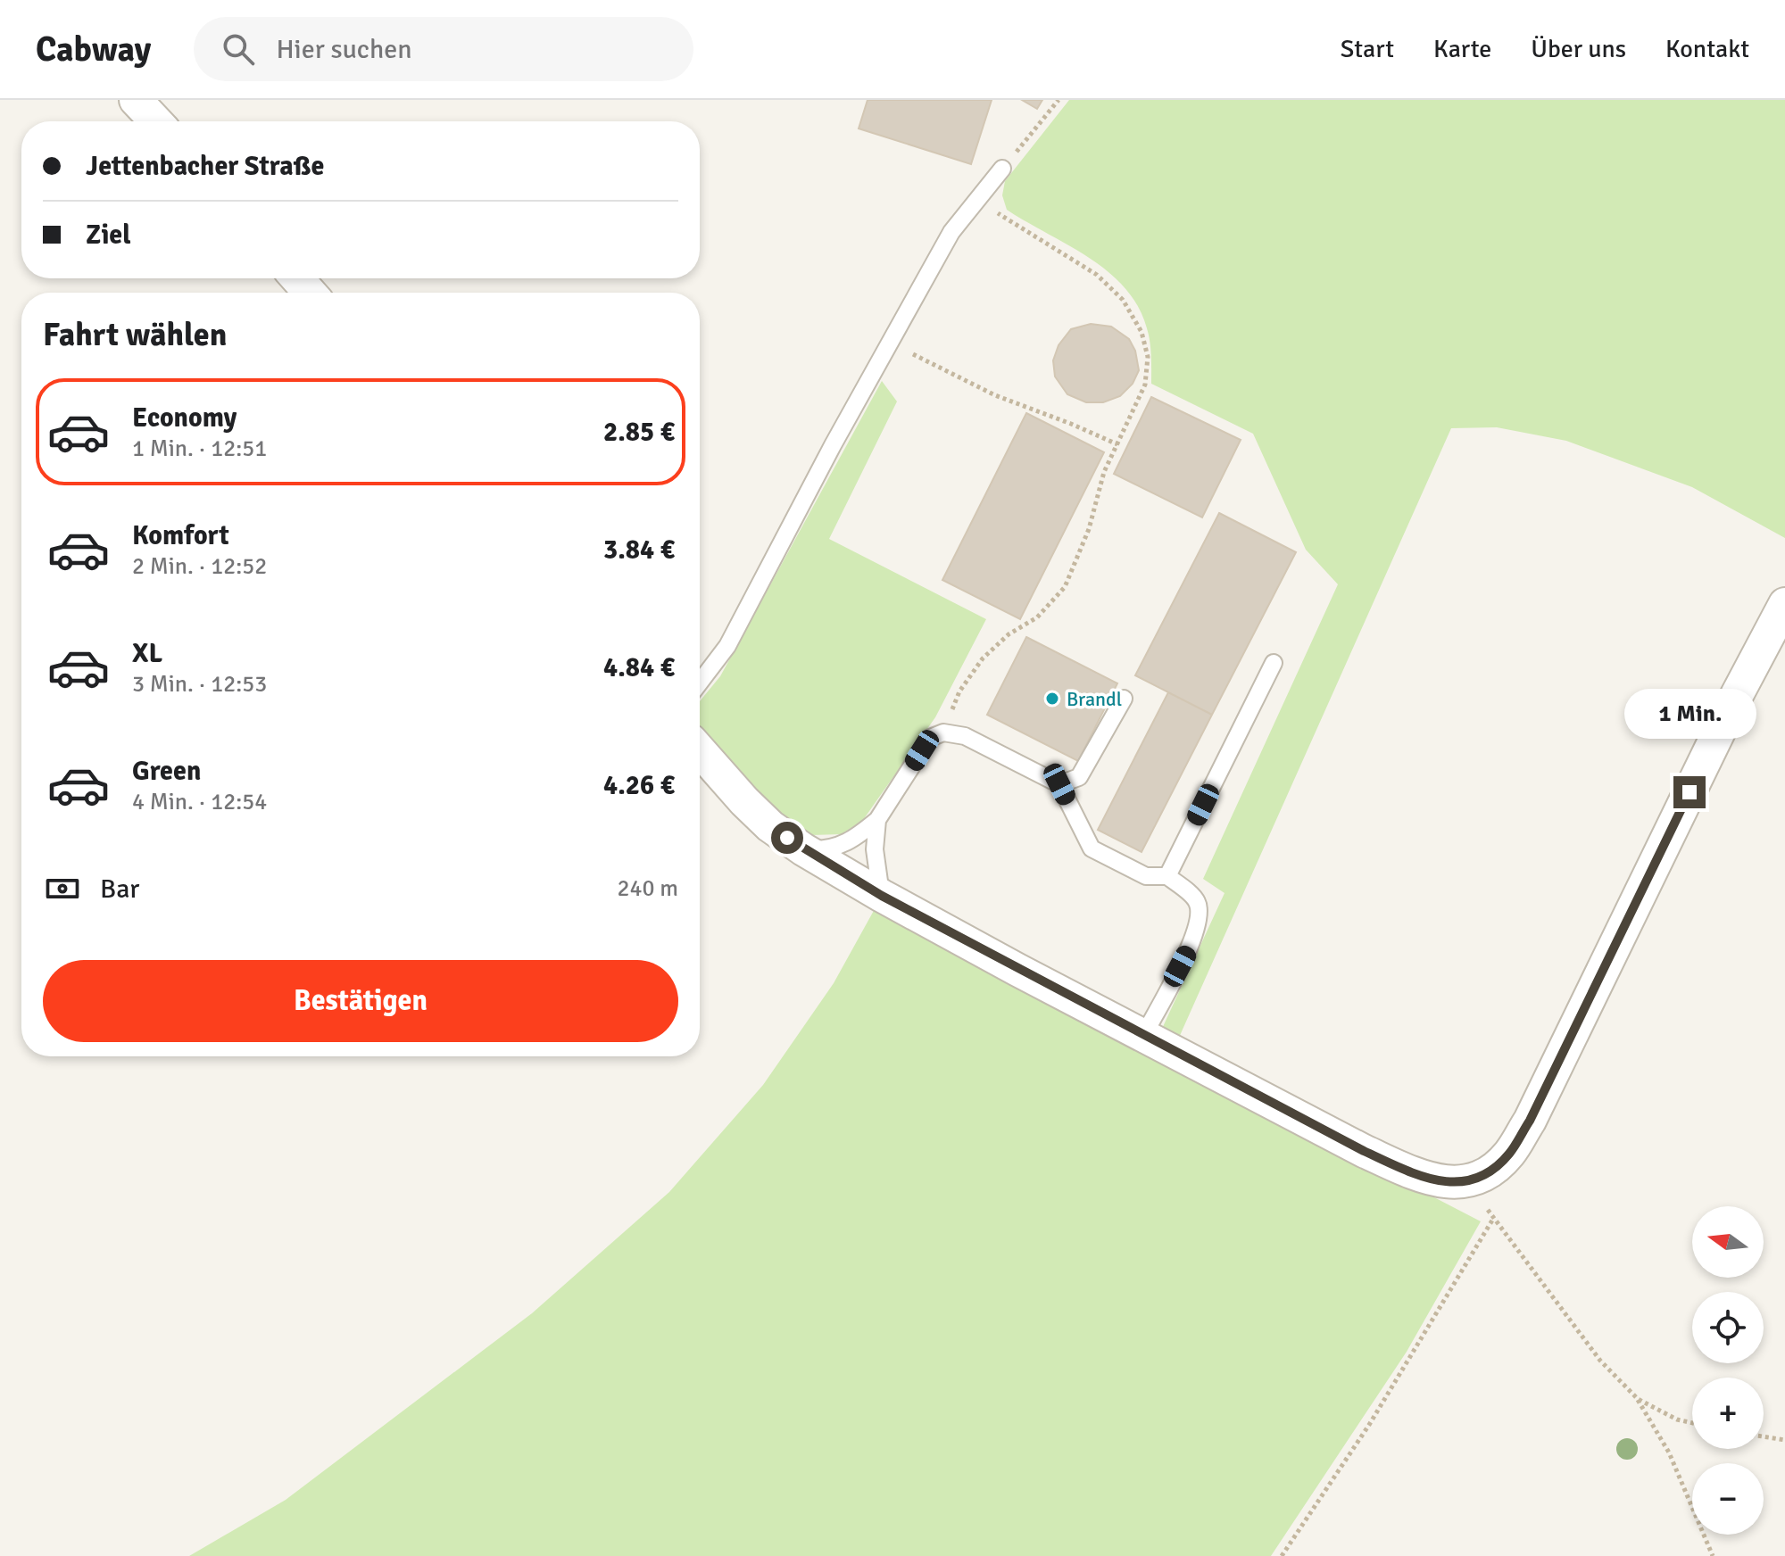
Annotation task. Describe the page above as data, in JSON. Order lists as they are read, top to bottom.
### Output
{
  "places": ["Brandl"],
  "north": "left",
  "page": {
    "header": "Cabway",
    "search": "Hier suchen",
    "nav": [
      "Start",
      "Karte",
      "Über uns",
      "Kontakt"
    ],
    "banner": ["Jettenbacher Straße", "Ziel"],
    "heading": "Fahrt wählen",
    "list": [
      {
        "name": "Economy",
        "note": "1 Min. · 12:51",
        "value": "2.85 €"
      },
      {
        "name": "Komfort",
        "note": "2 Min. · 12:52",
        "value": "3.84 €"
      },
      {
        "name": "XL",
        "note": "3 Min. · 12:53",
        "value": "4.84 €"
      },
      {
        "name": "Green",
        "note": "4 Min. · 12:54",
        "value": "4.26 €"
      }
    ],
    "bubble": "1 Min.",
    "pay": ["Bar", "240 m"],
    "buttons": "Bestätigen",
    "map_buttons": ["+", "−"]
  }
}
